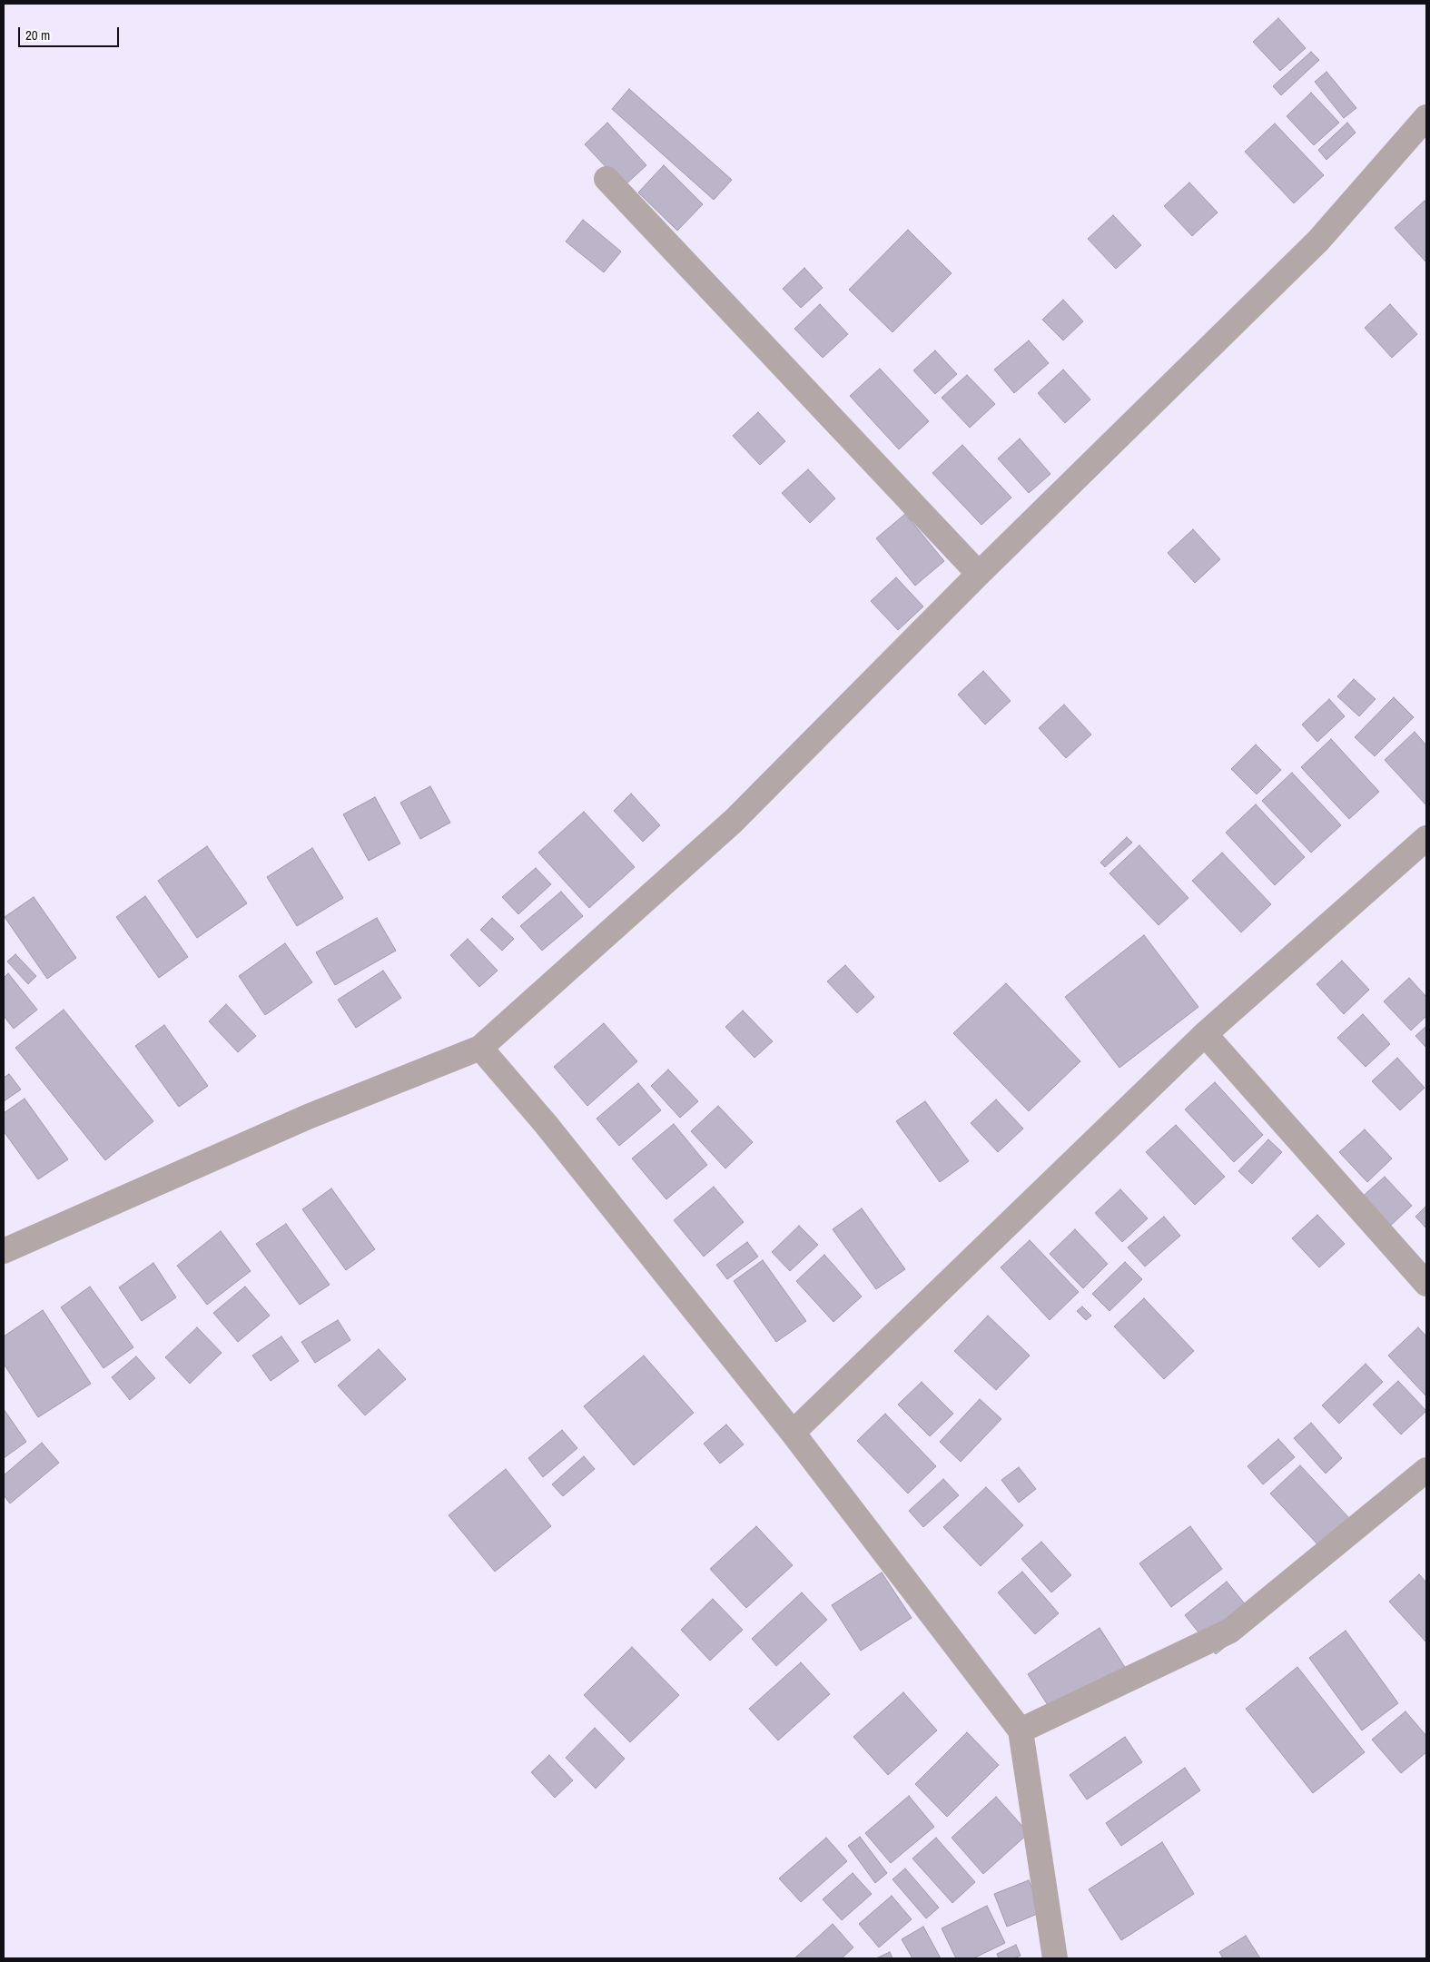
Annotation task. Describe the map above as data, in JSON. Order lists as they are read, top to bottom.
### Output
{
  "scale_bar": "20 m"
}
